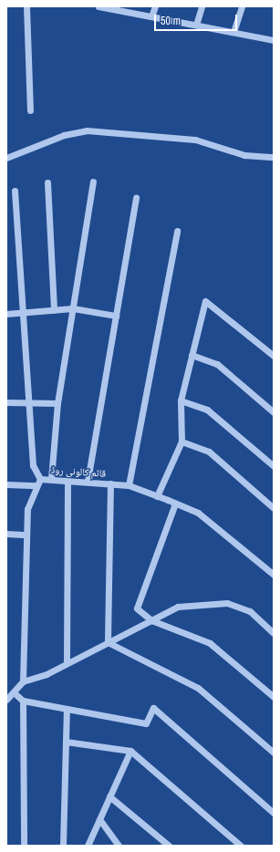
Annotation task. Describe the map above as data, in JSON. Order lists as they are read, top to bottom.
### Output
{
  "streets": {
    "street": ["قائم کالونی روڈ"]
  },
  "scale_bar": "50 m"
}
